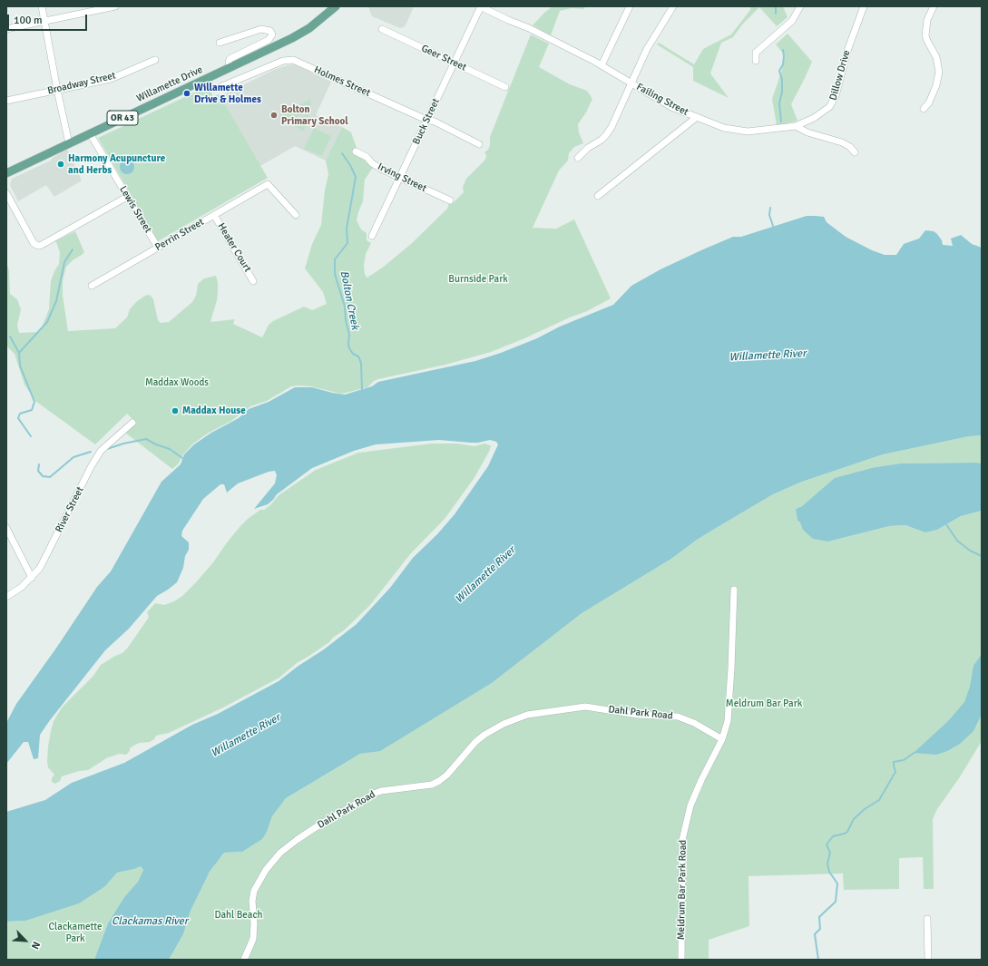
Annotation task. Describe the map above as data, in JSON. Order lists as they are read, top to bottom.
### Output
{
  "streets": {
    "main road": ["Willamette Drive", "OR 43"],
    "street": [
      "Geer Street",
      "Dillow Drive",
      "Holmes Street",
      "Broadway Street",
      "Failing Street",
      "Buck Street",
      "Irving Street",
      "Lewis Street",
      "Perrin Street",
      "Heater Court",
      "River Street",
      "Dahl Park Road",
      "Meldrum Bar Park Road"
    ]
  },
  "crossings": [
    ["Geer Street", "Buck Street"],
    ["Dillow Drive", "Failing Street"],
    ["Holmes Street", "Willamette Drive"],
    ["Holmes Street", "Buck Street"],
    ["Willamette Drive", "Lewis Street"],
    ["Failing Street", "Buck Street"],
    ["Buck Street", "Irving Street"],
    ["Lewis Street", "Perrin Street"],
    ["Perrin Street", "Heater Court"],
    ["Dahl Park Road", "Meldrum Bar Park Road"]
  ],
  "water": ["Bolton Creek", "Willamette River", "Clackamas River"],
  "parks": [
    "Burnside Park",
    "Maddax Woods",
    "Meldrum Bar Park",
    "Dahl Beach",
    "Clackamette Park"
  ],
  "places": [
    "Willamette Drive & Holmes",
    "Bolton Primary School",
    "Harmony Acupuncture and Herbs",
    "Maddax House"
  ],
  "scale_bar": "100 m",
  "north": "bottom right"
}
